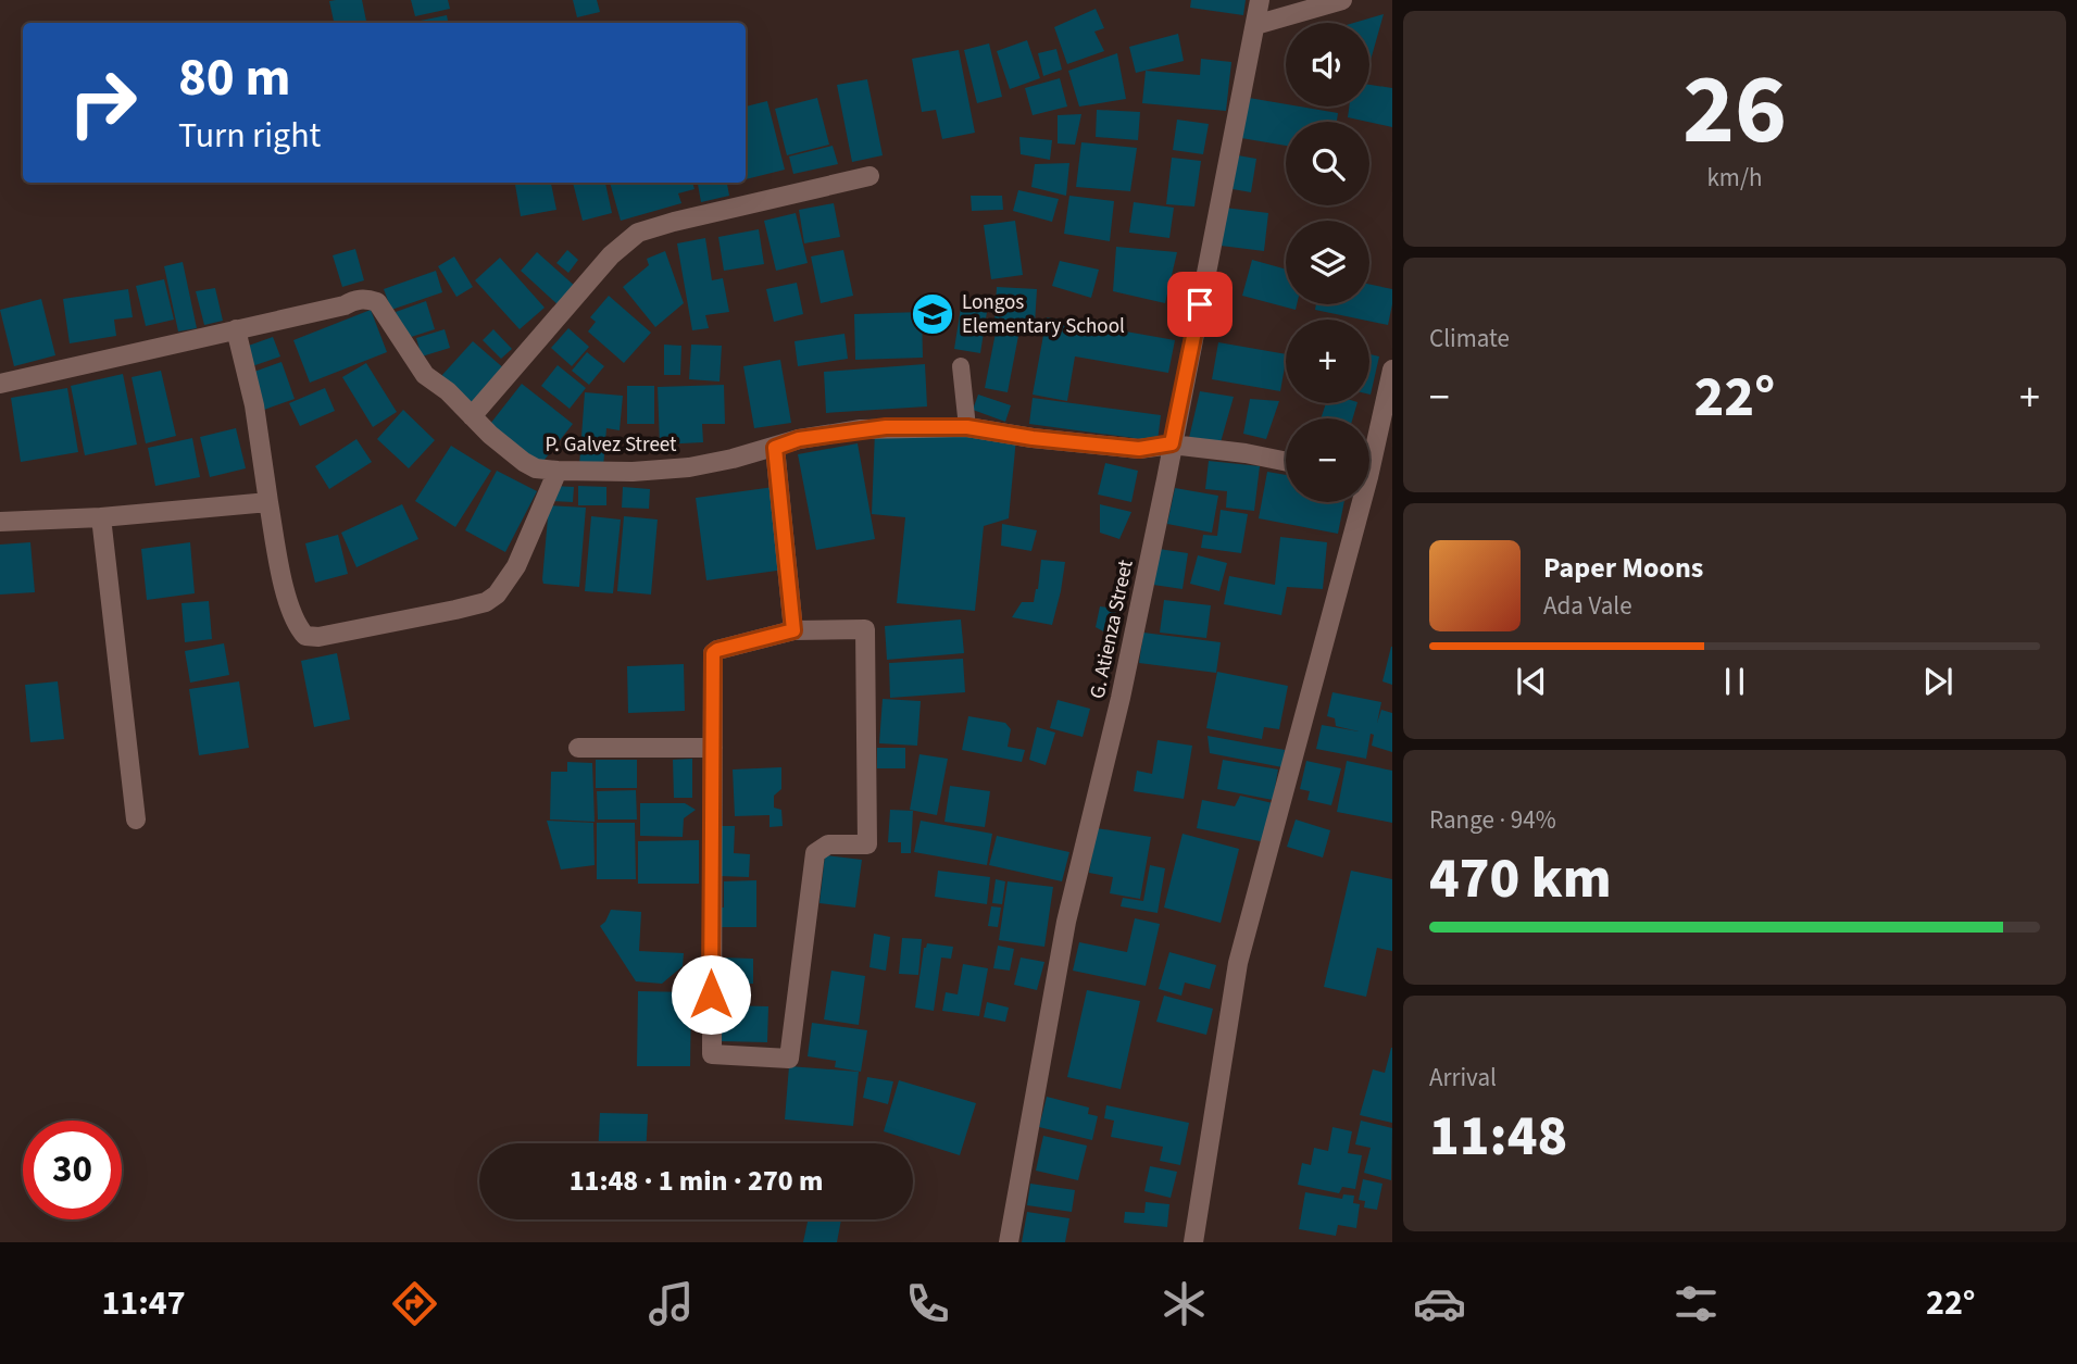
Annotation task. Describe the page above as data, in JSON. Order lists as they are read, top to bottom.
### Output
{
  "streets": {
    "street": ["P. Galvez Street", "G. Atienza Street"]
  },
  "crossings": [
    ["P. Galvez Street", "G. Atienza Street"]
  ],
  "places": {
    "school or university": ["Longos Elementary School"]
  },
  "page": {
    "tile": [
      ["26", "km/h"],
      "Climate",
      ["Range · 94%", "470 km"],
      ["Arrival", "11:48"]
    ],
    "map_buttons": ["+", "−"],
    "turn": ["80 m", "Turn right"],
    "heat": ["−", "22°", "+"],
    "song": ["Paper Moons", "Ada Vale"],
    "limit": "30",
    "trip": "11:48 · 1 min · 270 m",
    "tabs": ["11:47", "22°"]
  }
}
